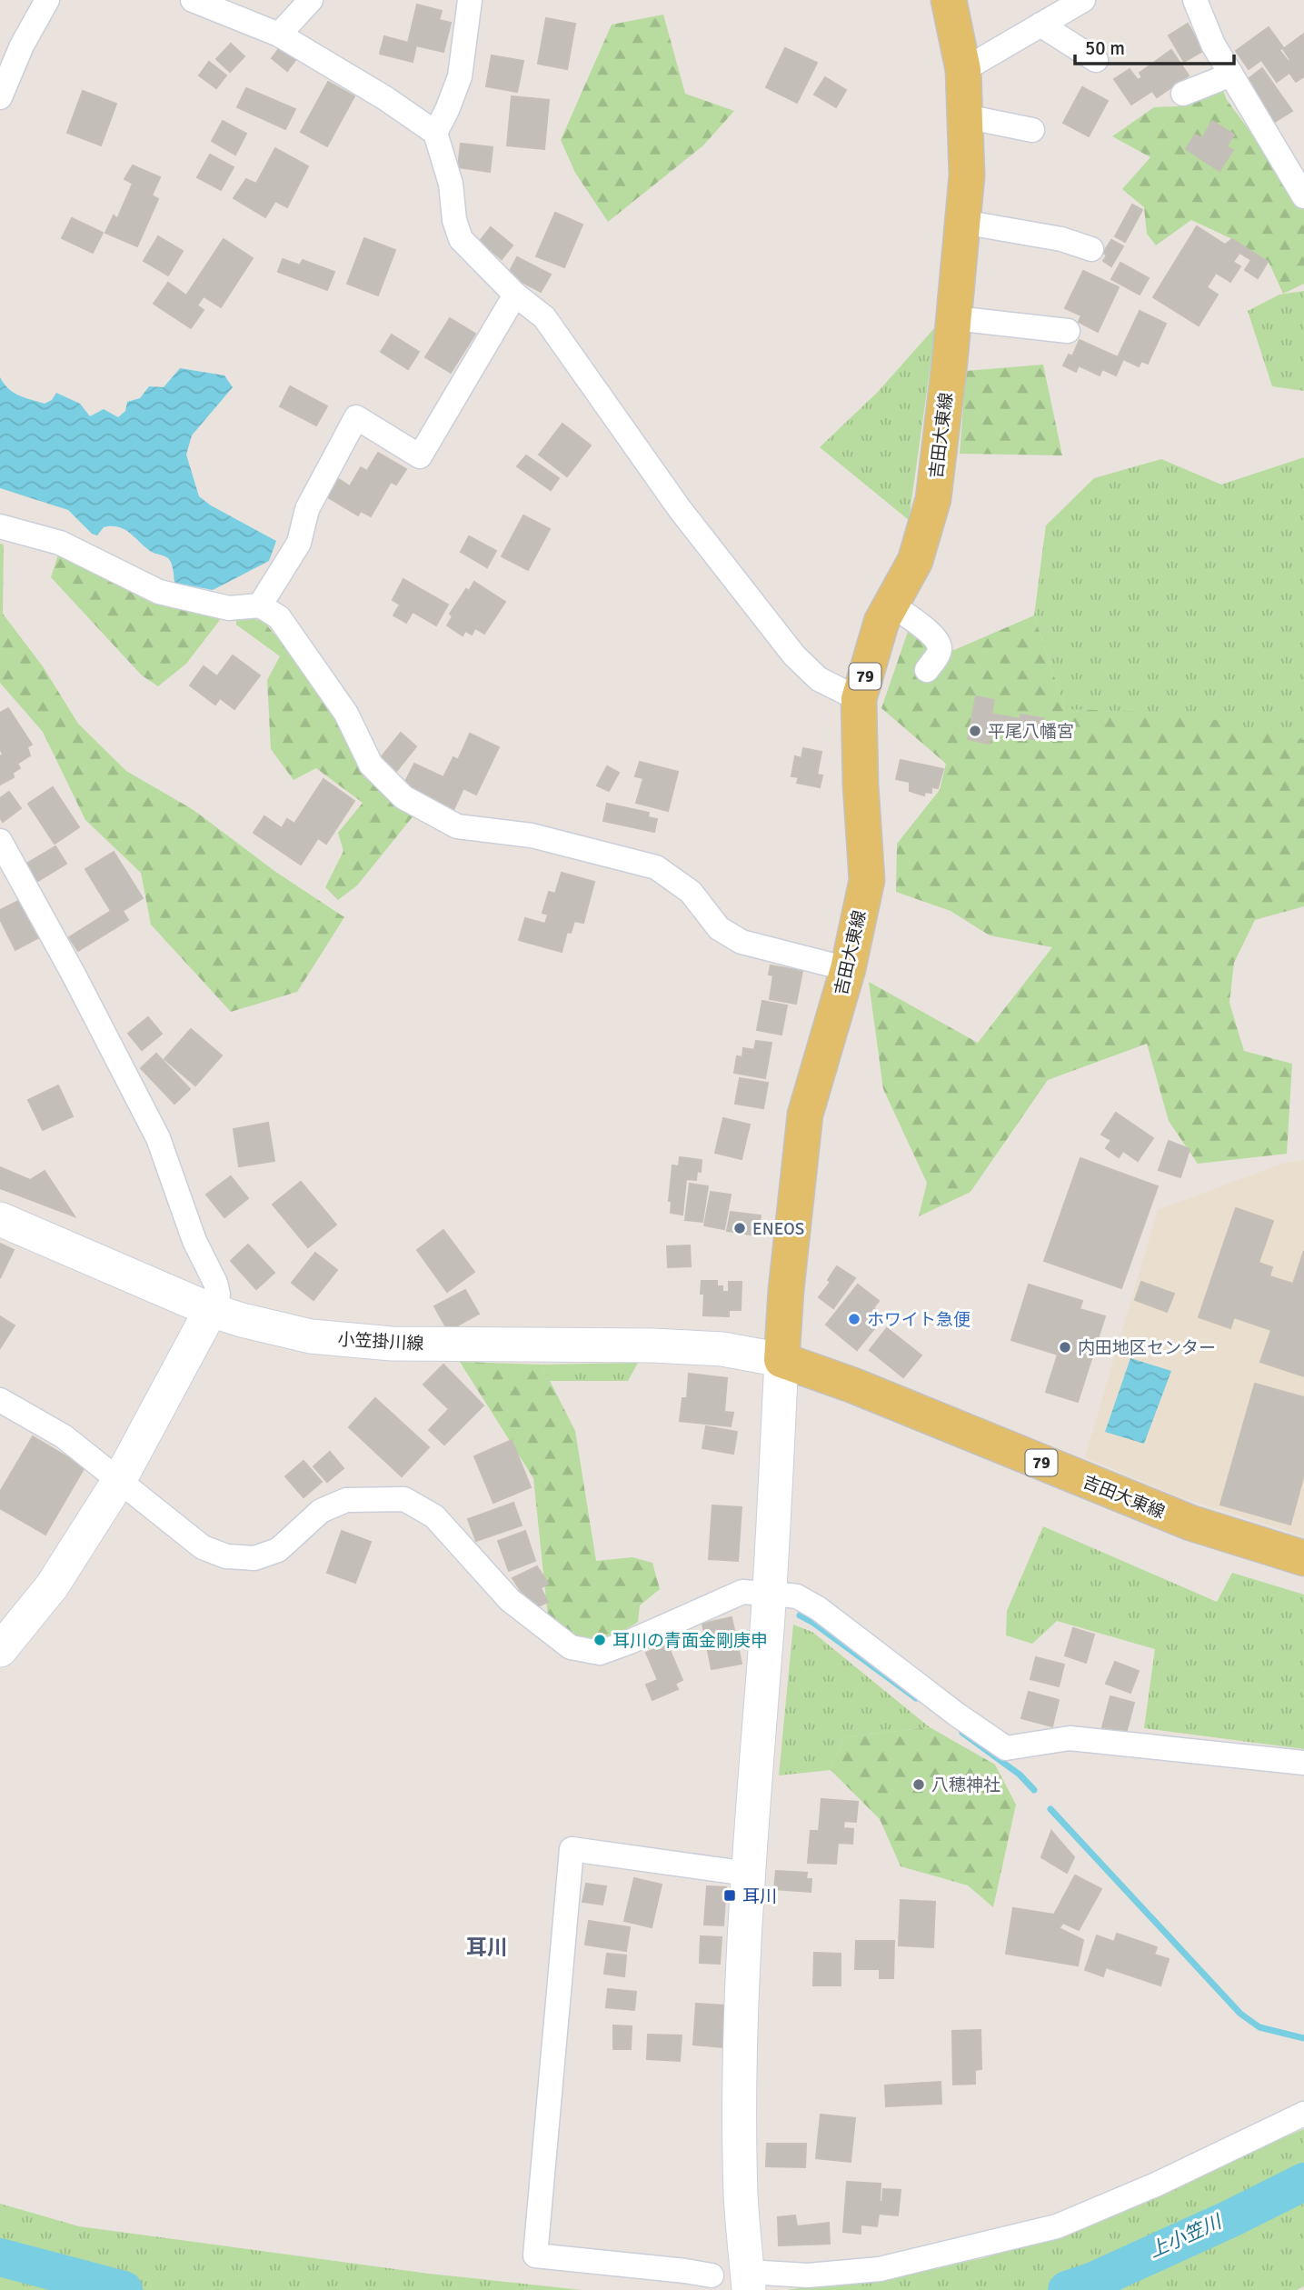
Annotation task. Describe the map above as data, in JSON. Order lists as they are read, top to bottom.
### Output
{
  "streets": {
    "main road": ["吉田大東線", "79"],
    "street": ["小笠掛川線"]
  },
  "crossings": [
    ["吉田大東線", "小笠掛川線"]
  ],
  "districts": ["耳川"],
  "water": ["上小笠川"],
  "places": {
    "other": [
      "平尾八幡宮",
      "ENEOS",
      "ホワイト急便",
      "内田地区センター",
      "耳川の青面金剛庚申",
      "八穂神社"
    ],
    "transit": ["耳川"]
  },
  "scale_bar": "50 m"
}
